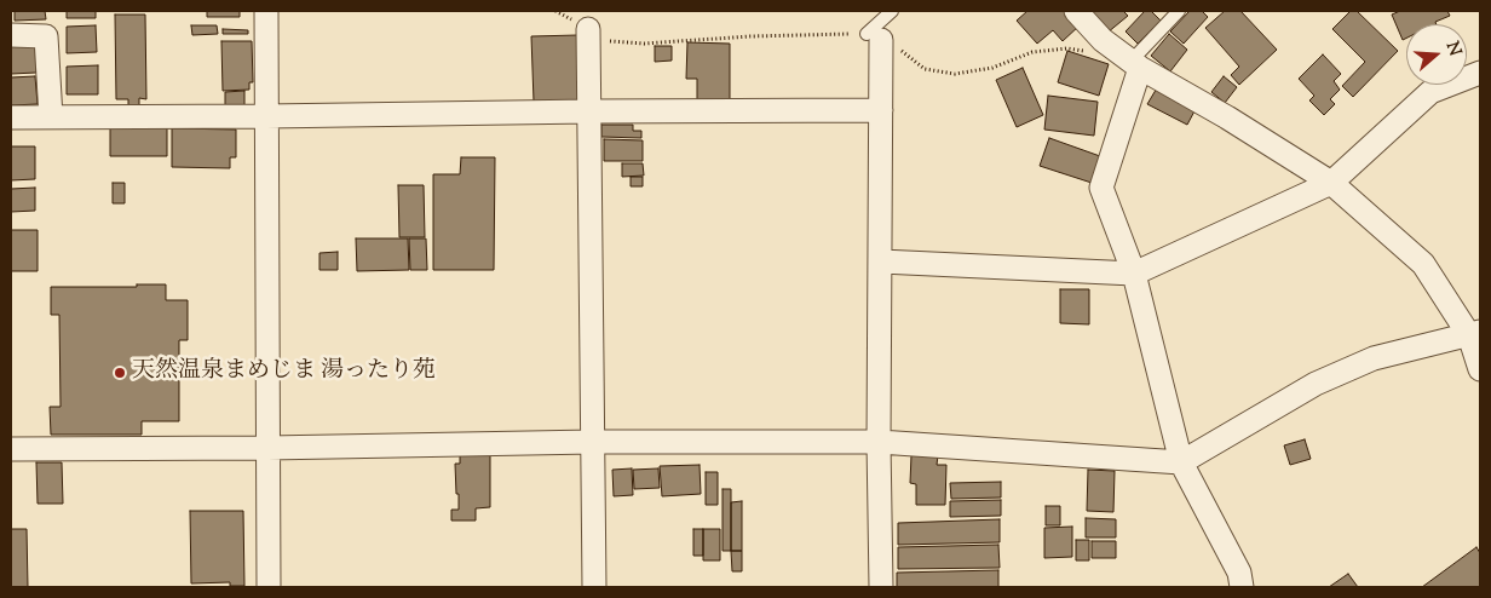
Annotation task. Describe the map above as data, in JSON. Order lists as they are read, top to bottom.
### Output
{
  "places": ["天然温泉まめじま 湯ったり苑"],
  "north": "right"
}
